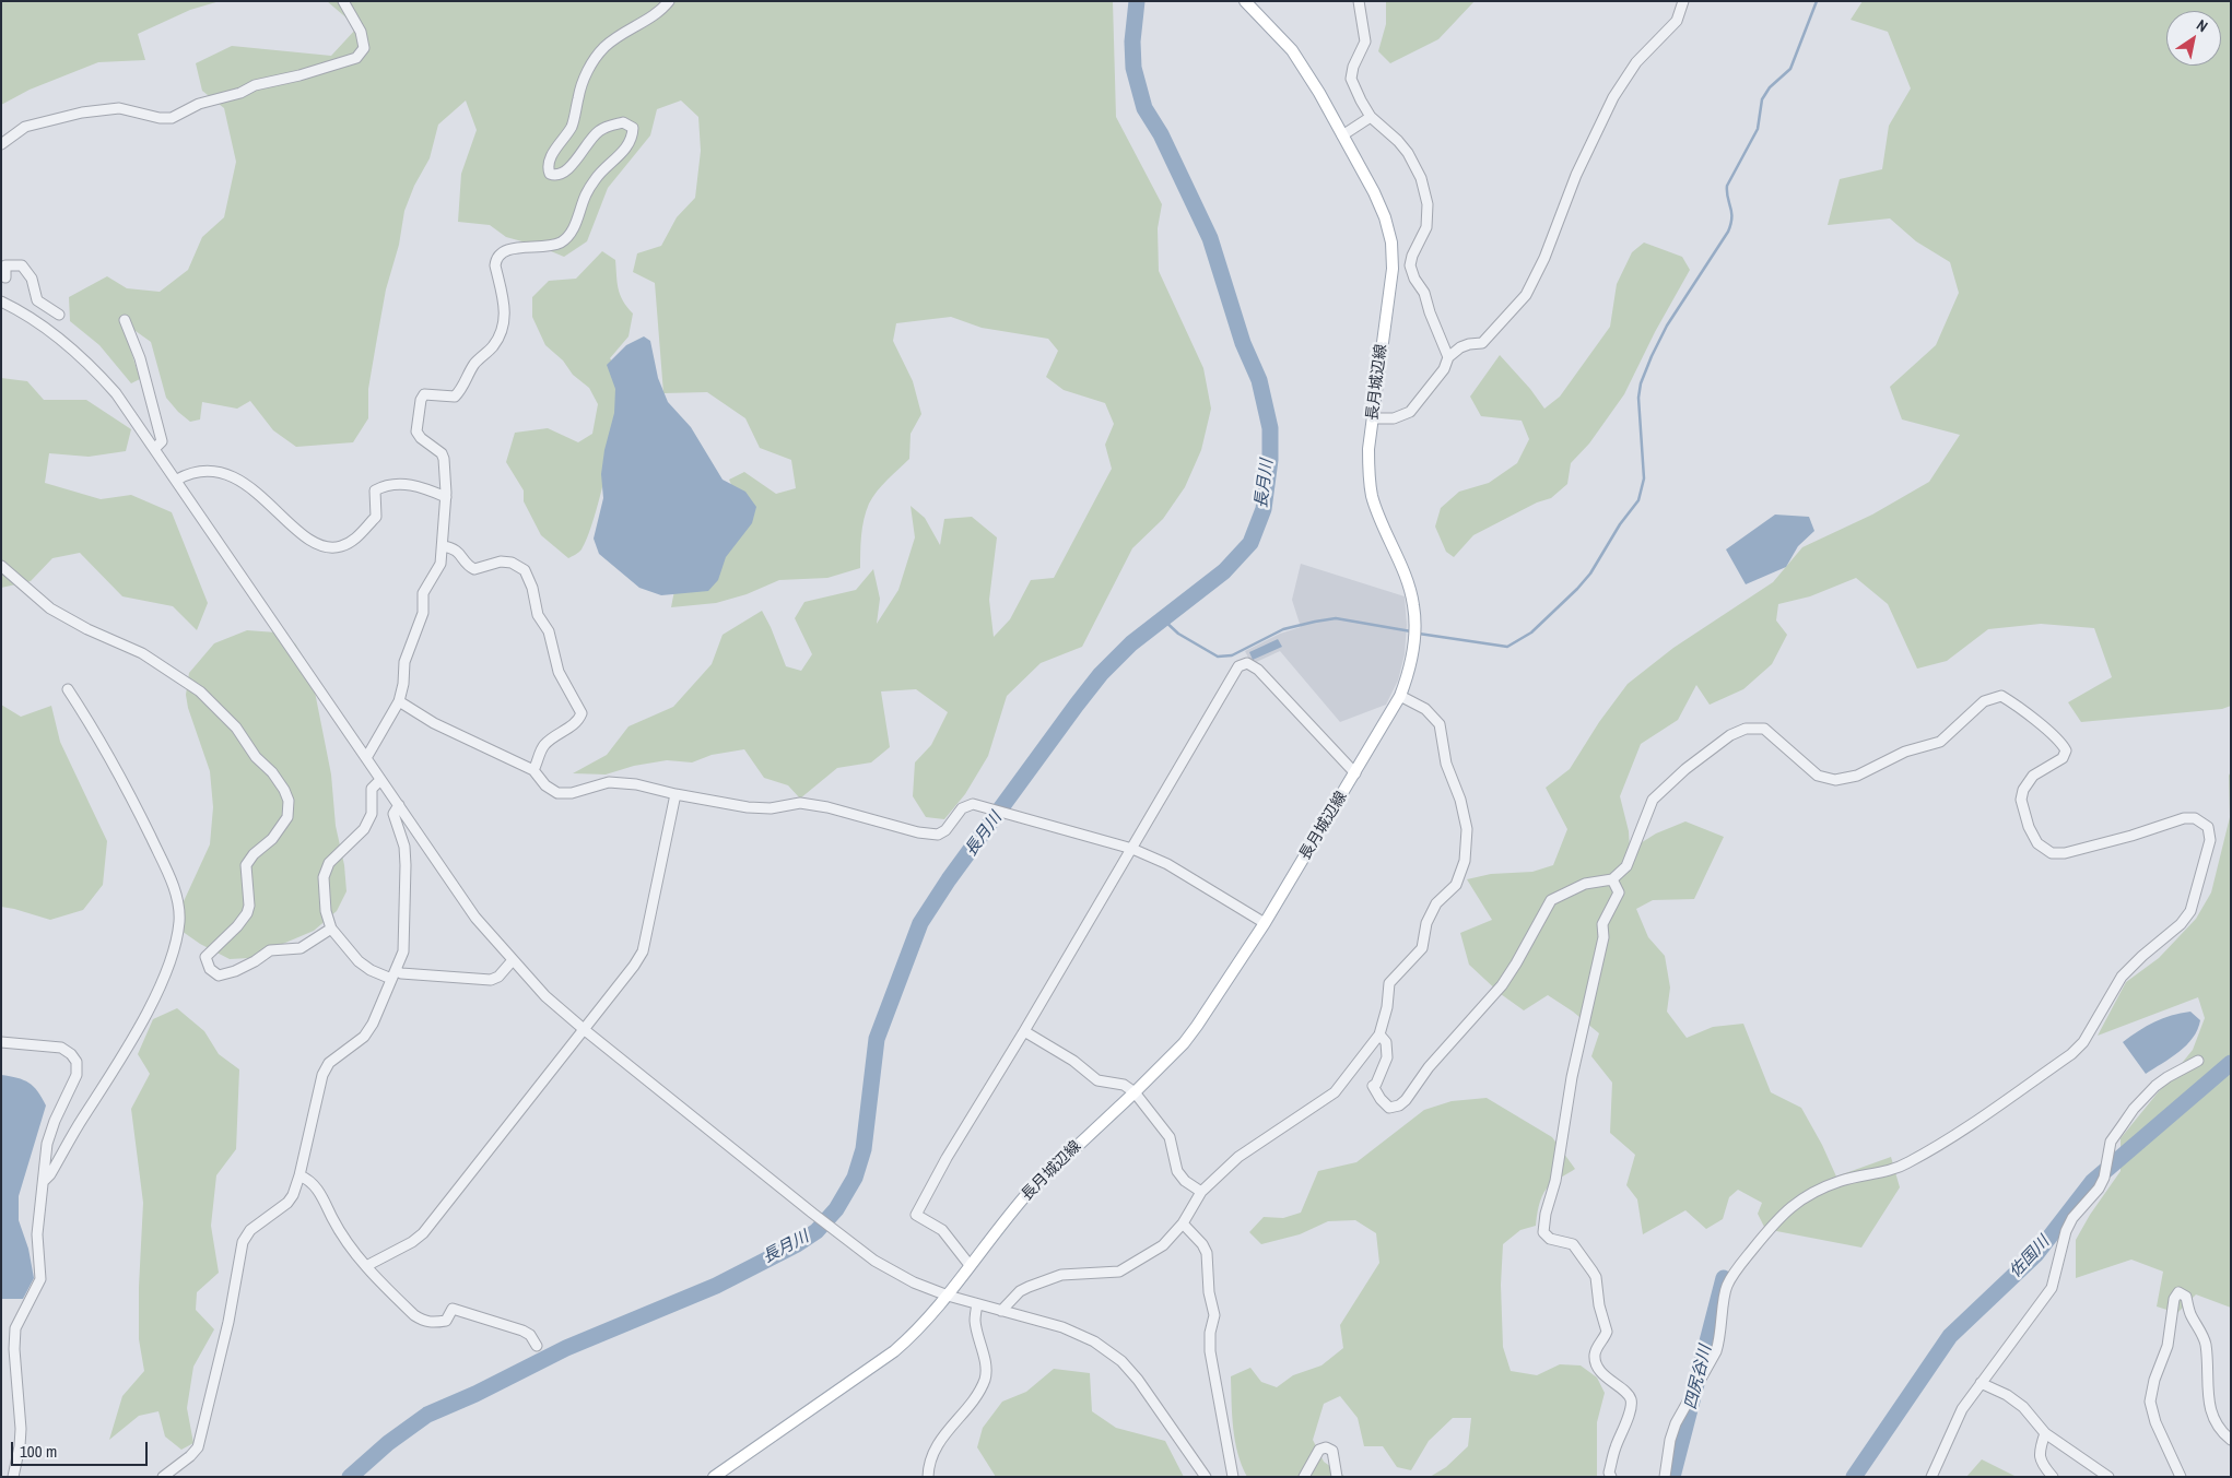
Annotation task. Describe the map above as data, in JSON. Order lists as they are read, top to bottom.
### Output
{
  "streets": {
    "main road": ["長月城辺線"]
  },
  "water": ["長月川", "佐国川", "四尻谷川"],
  "scale_bar": "100 m",
  "north": "top right"
}
